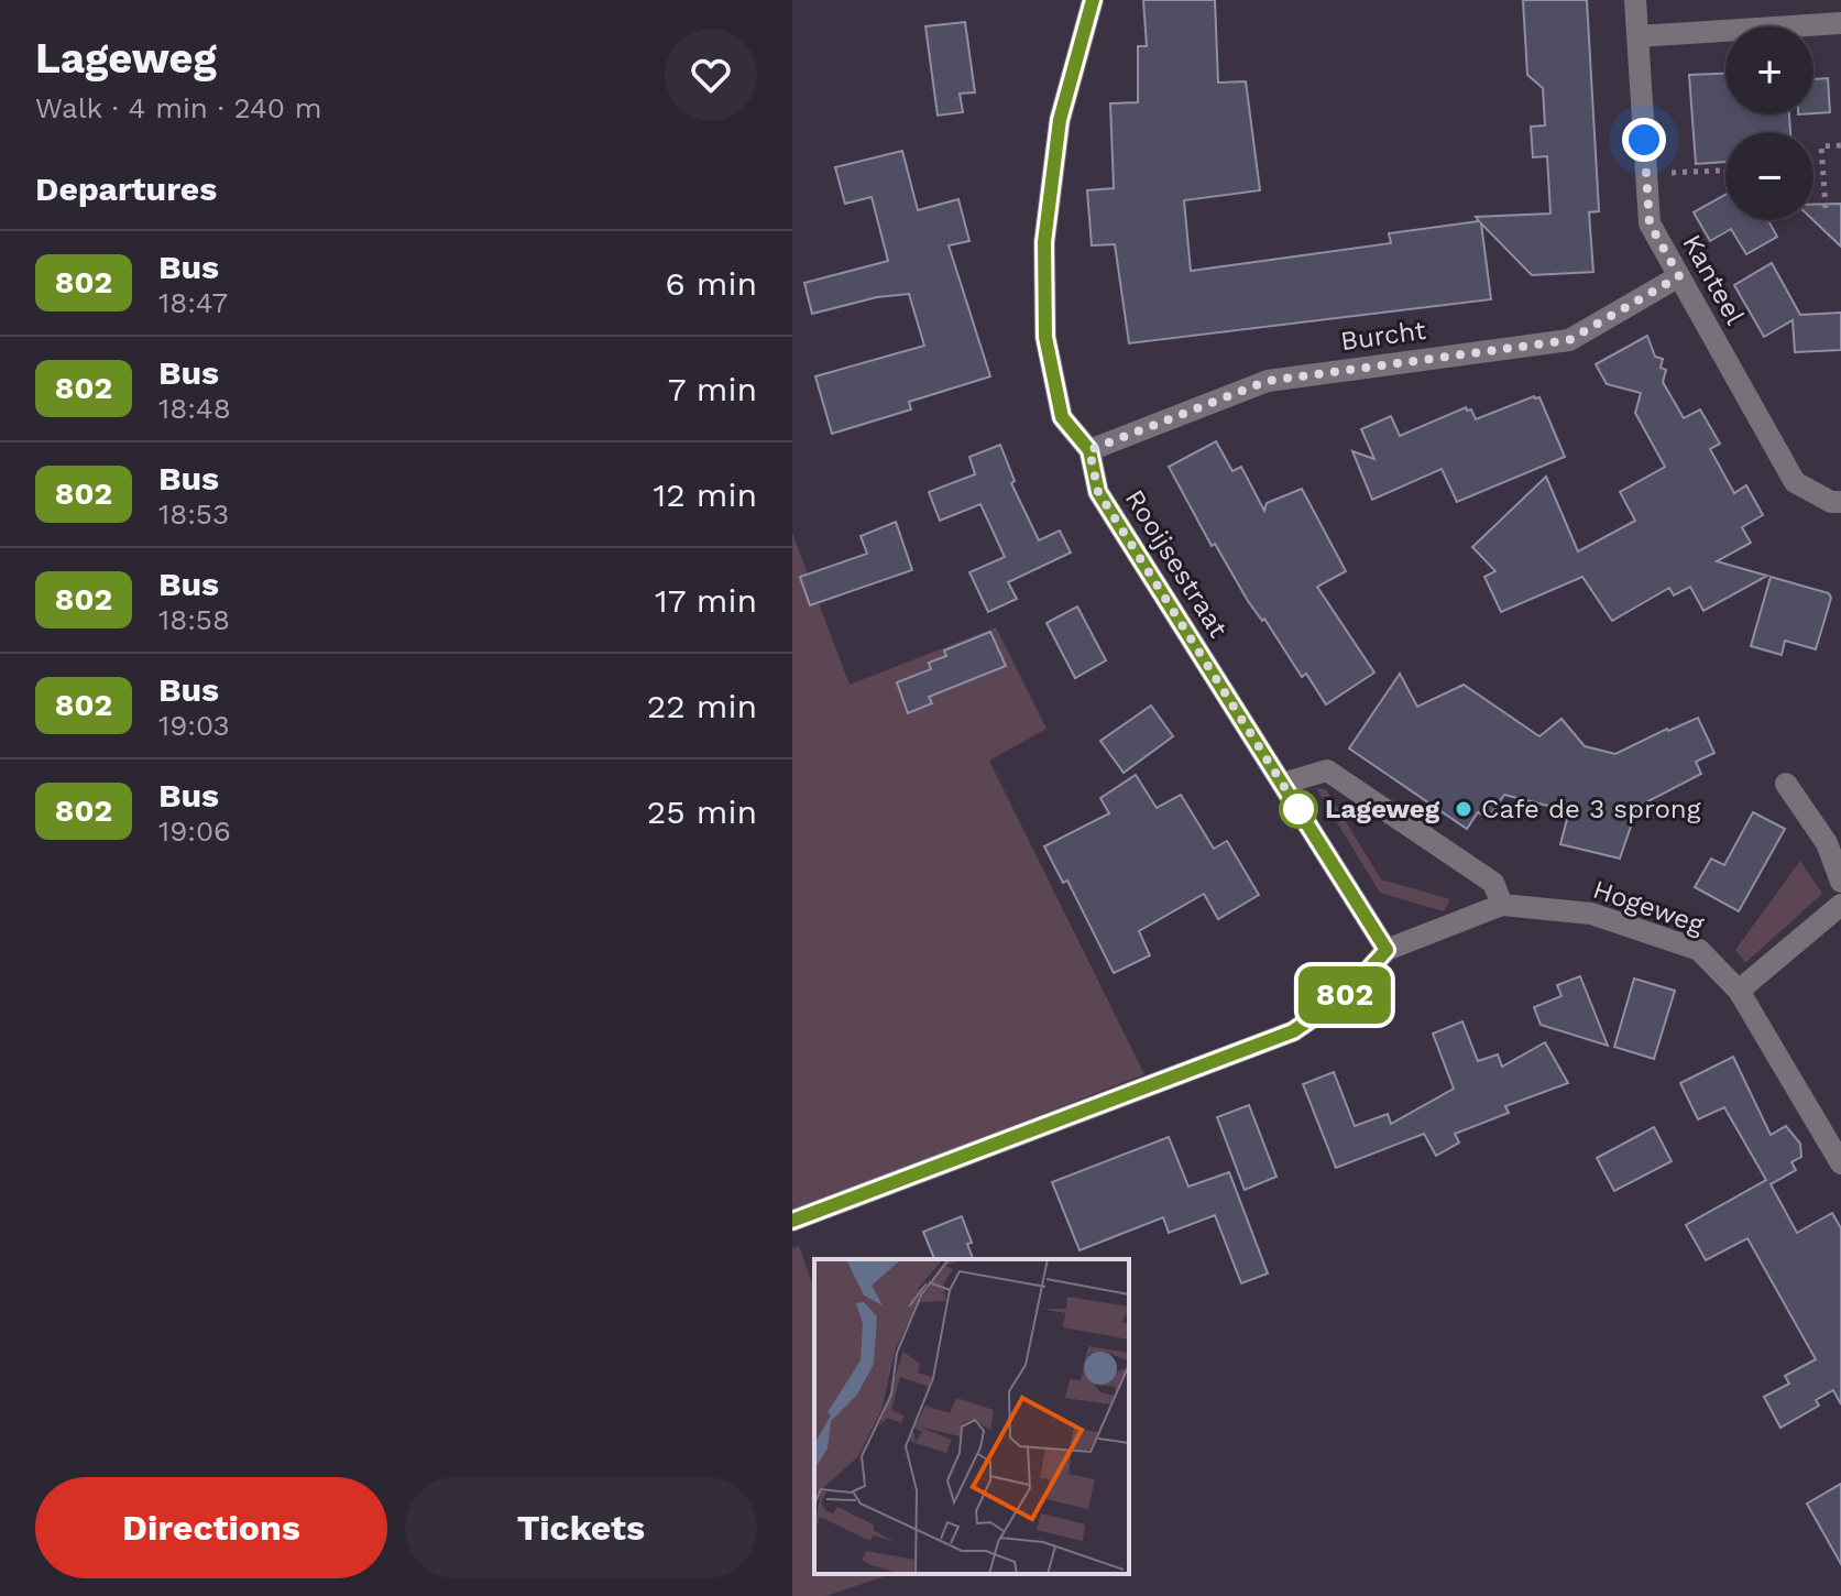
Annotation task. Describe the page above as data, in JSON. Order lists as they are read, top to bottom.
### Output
{
  "streets": {
    "street": [
      "Kanteel",
      "Burcht",
      "Rooijsestraat",
      "Hogeweg"
    ]
  },
  "crossings": [
    ["Kanteel", "Burcht"],
    ["Burcht", "Rooijsestraat"],
    ["Rooijsestraat", "Hogeweg"]
  ],
  "places": ["Lageweg", "Cafe de 3 sprong"],
  "lines": ["bus line 802"],
  "page": {
    "heading": [
      ["Lageweg", "Walk · 4 min · 240 m"],
      "Departures"
    ],
    "on_map": "802",
    "map_buttons": ["+", "−"],
    "list": [
      {
        "mark": "802",
        "name": "Bus",
        "note": "18:47",
        "value": "6 min"
      },
      {
        "mark": "802",
        "name": "Bus",
        "note": "18:48",
        "value": "7 min"
      },
      {
        "mark": "802",
        "name": "Bus",
        "note": "18:53",
        "value": "12 min"
      },
      {
        "mark": "802",
        "name": "Bus",
        "note": "18:58",
        "value": "17 min"
      },
      {
        "mark": "802",
        "name": "Bus",
        "note": "19:03",
        "value": "22 min"
      },
      {
        "mark": "802",
        "name": "Bus",
        "note": "19:06",
        "value": "25 min"
      }
    ],
    "buttons": ["Directions", "Tickets"]
  }
}
